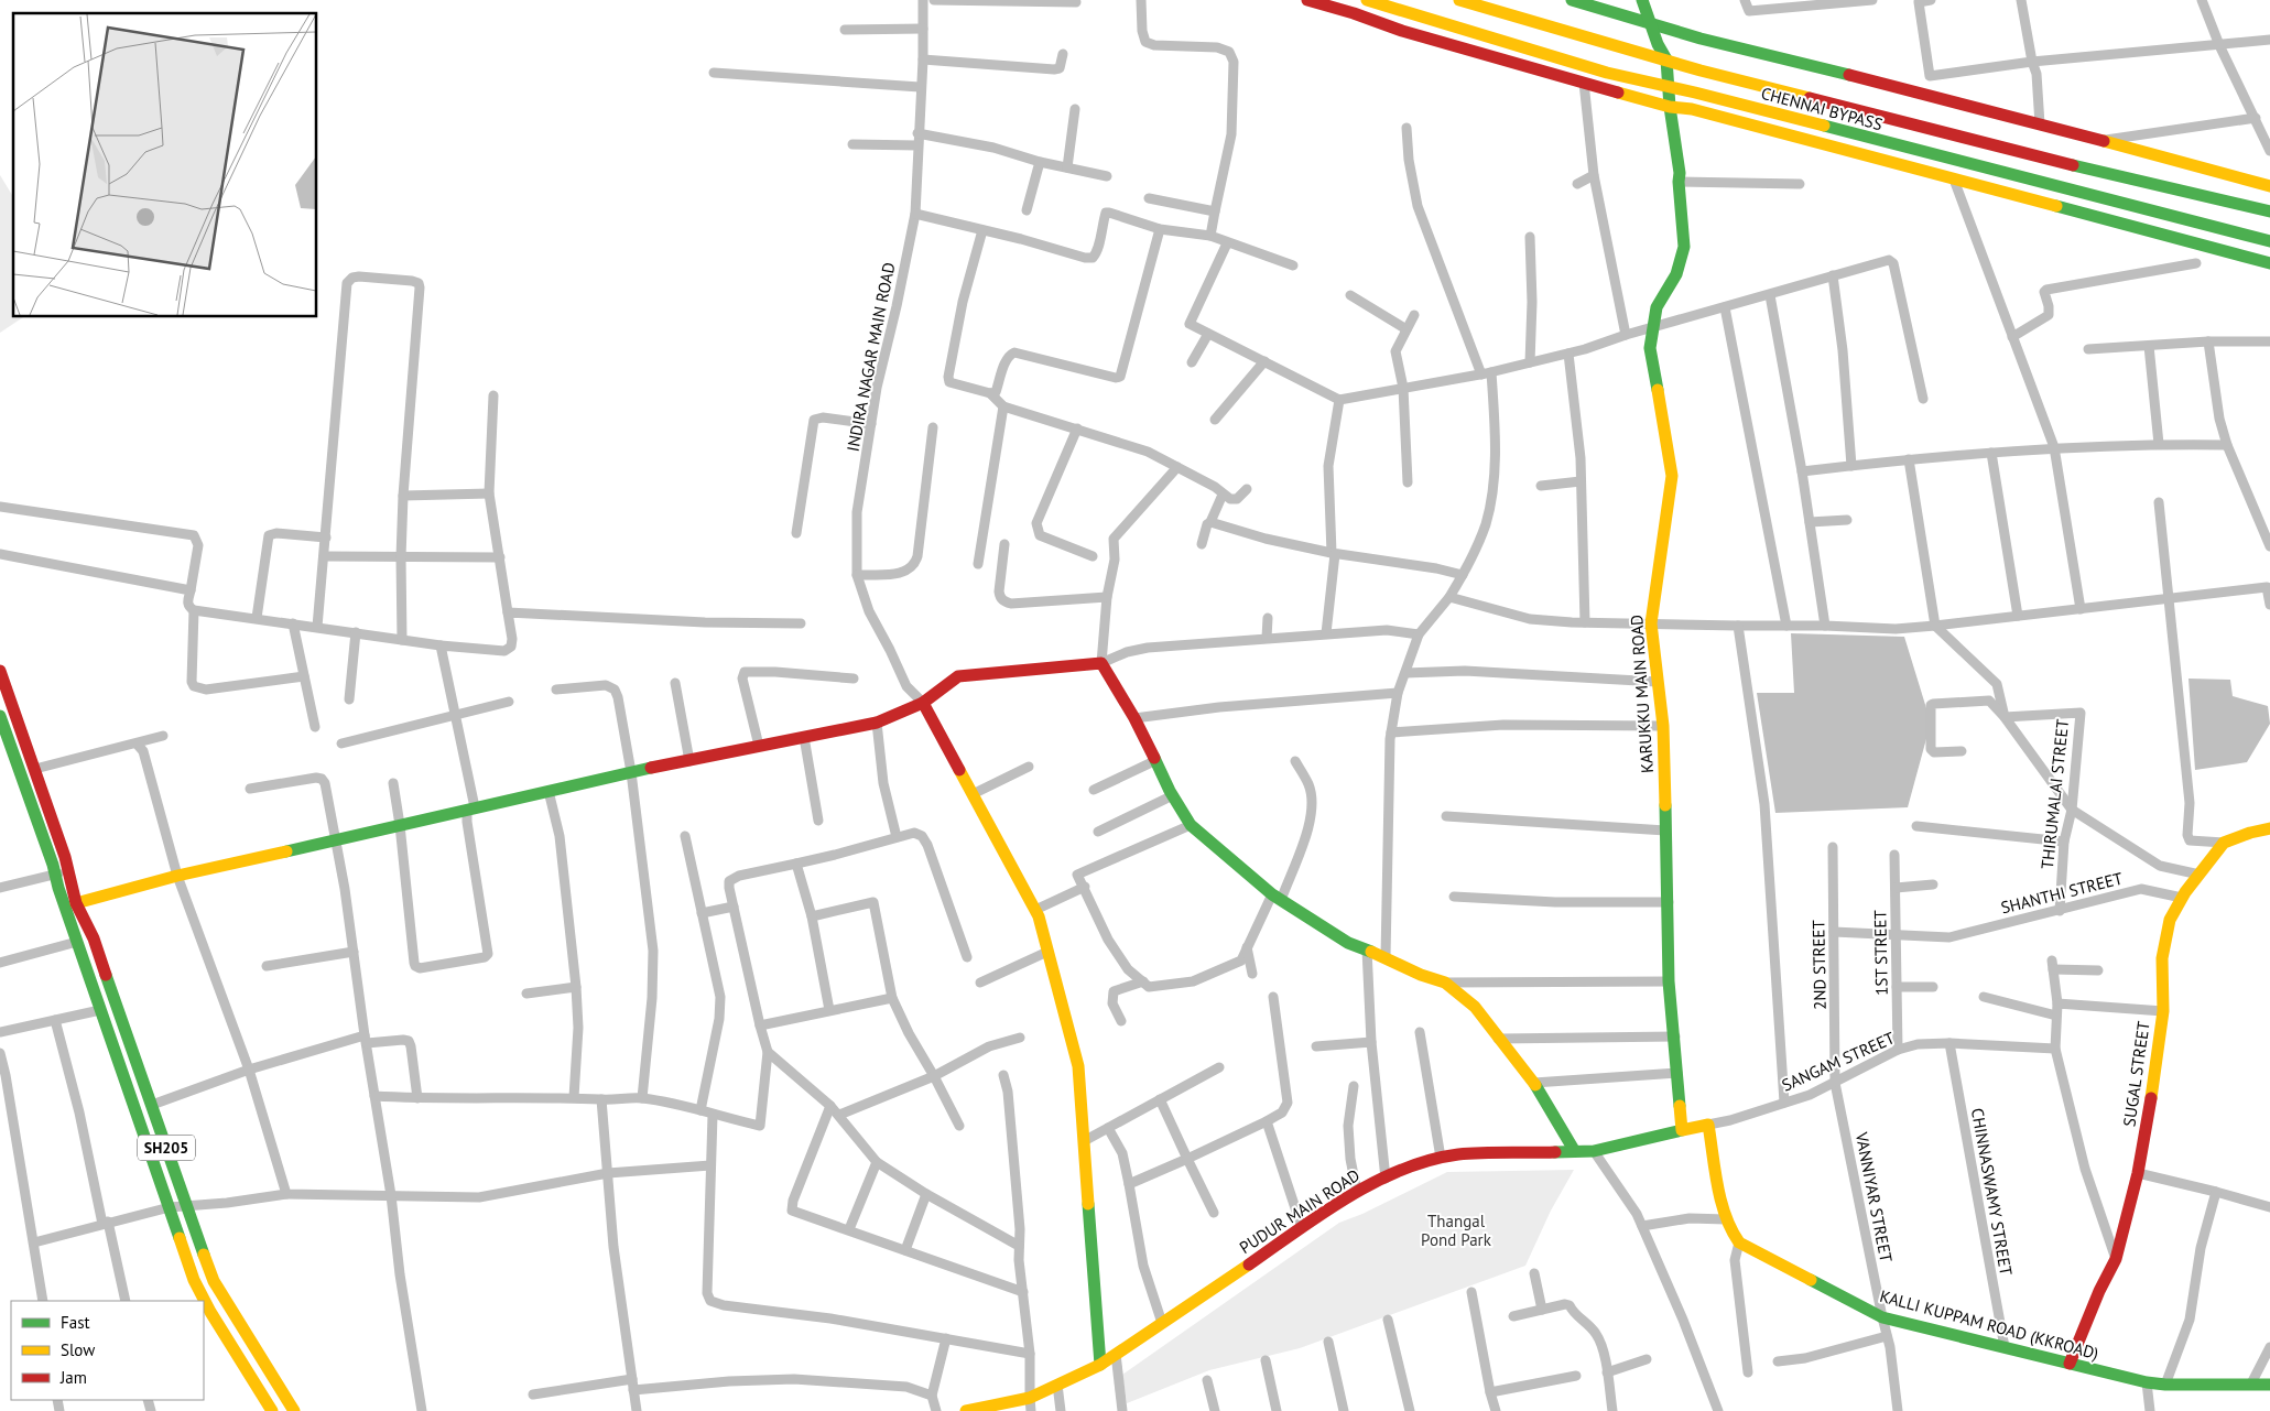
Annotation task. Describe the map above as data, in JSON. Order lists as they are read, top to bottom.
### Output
{
  "streets": {
    "main road": [
      "CHENNAI BYPASS",
      "KARUKKU MAIN ROAD",
      "SUGAL STREET",
      "SH205",
      "PUDUR MAIN ROAD",
      "KALLI KUPPAM ROAD (KKROAD)"
    ],
    "street": [
      "INDIRA NAGAR MAIN ROAD",
      "THIRUMALAI STREET",
      "SHANTHI STREET",
      "1ST STREET",
      "2ND STREET",
      "SANGAM STREET",
      "CHINNASWAMY STREET",
      "VANNIYAR STREET"
    ]
  },
  "crossings": [
    ["KARUKKU MAIN ROAD", "PUDUR MAIN ROAD"],
    ["THIRUMALAI STREET", "SHANTHI STREET"],
    ["SHANTHI STREET", "1ST STREET"],
    ["SHANTHI STREET", "2ND STREET"],
    ["SHANTHI STREET", "SUGAL STREET"],
    ["1ST STREET", "SANGAM STREET"],
    ["2ND STREET", "SANGAM STREET"],
    ["2ND STREET", "VANNIYAR STREET"],
    ["SANGAM STREET", "CHINNASWAMY STREET"],
    ["SANGAM STREET", "VANNIYAR STREET"],
    ["SUGAL STREET", "KALLI KUPPAM ROAD (KKROAD)"],
    ["CHINNASWAMY STREET", "KALLI KUPPAM ROAD (KKROAD)"],
    ["VANNIYAR STREET", "KALLI KUPPAM ROAD (KKROAD)"]
  ],
  "parks": ["Thangal Pond Park"],
  "legend": ["Fast", "Slow", "Jam"]
}
